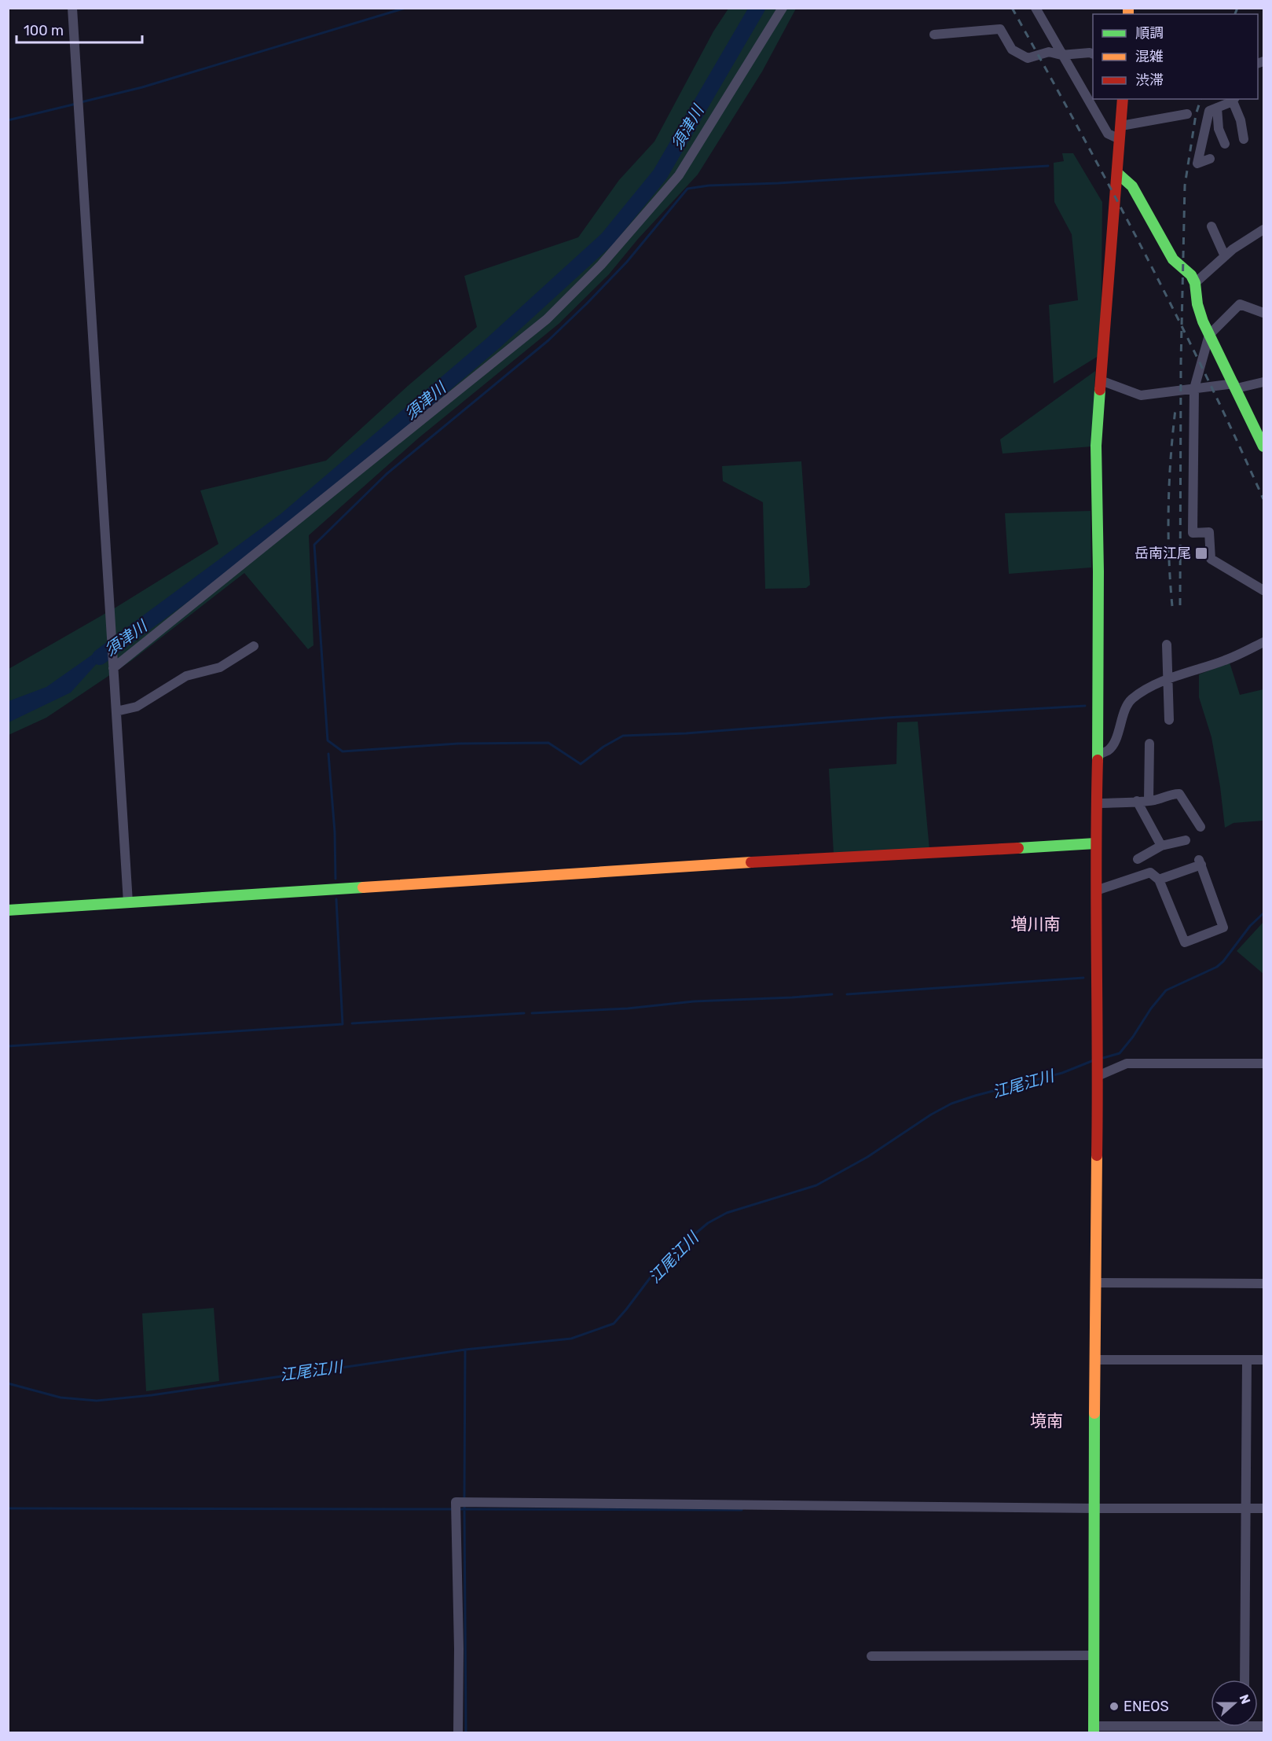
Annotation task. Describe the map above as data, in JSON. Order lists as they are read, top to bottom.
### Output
{
  "districts": ["増川南", "境南"],
  "water": ["須津川", "江尾江川"],
  "places": {
    "transit": ["岳南江尾"],
    "other": ["ENEOS"]
  },
  "legend": ["順調", "混雑", "渋滞"],
  "scale_bar": "100 m",
  "north": "right"
}
